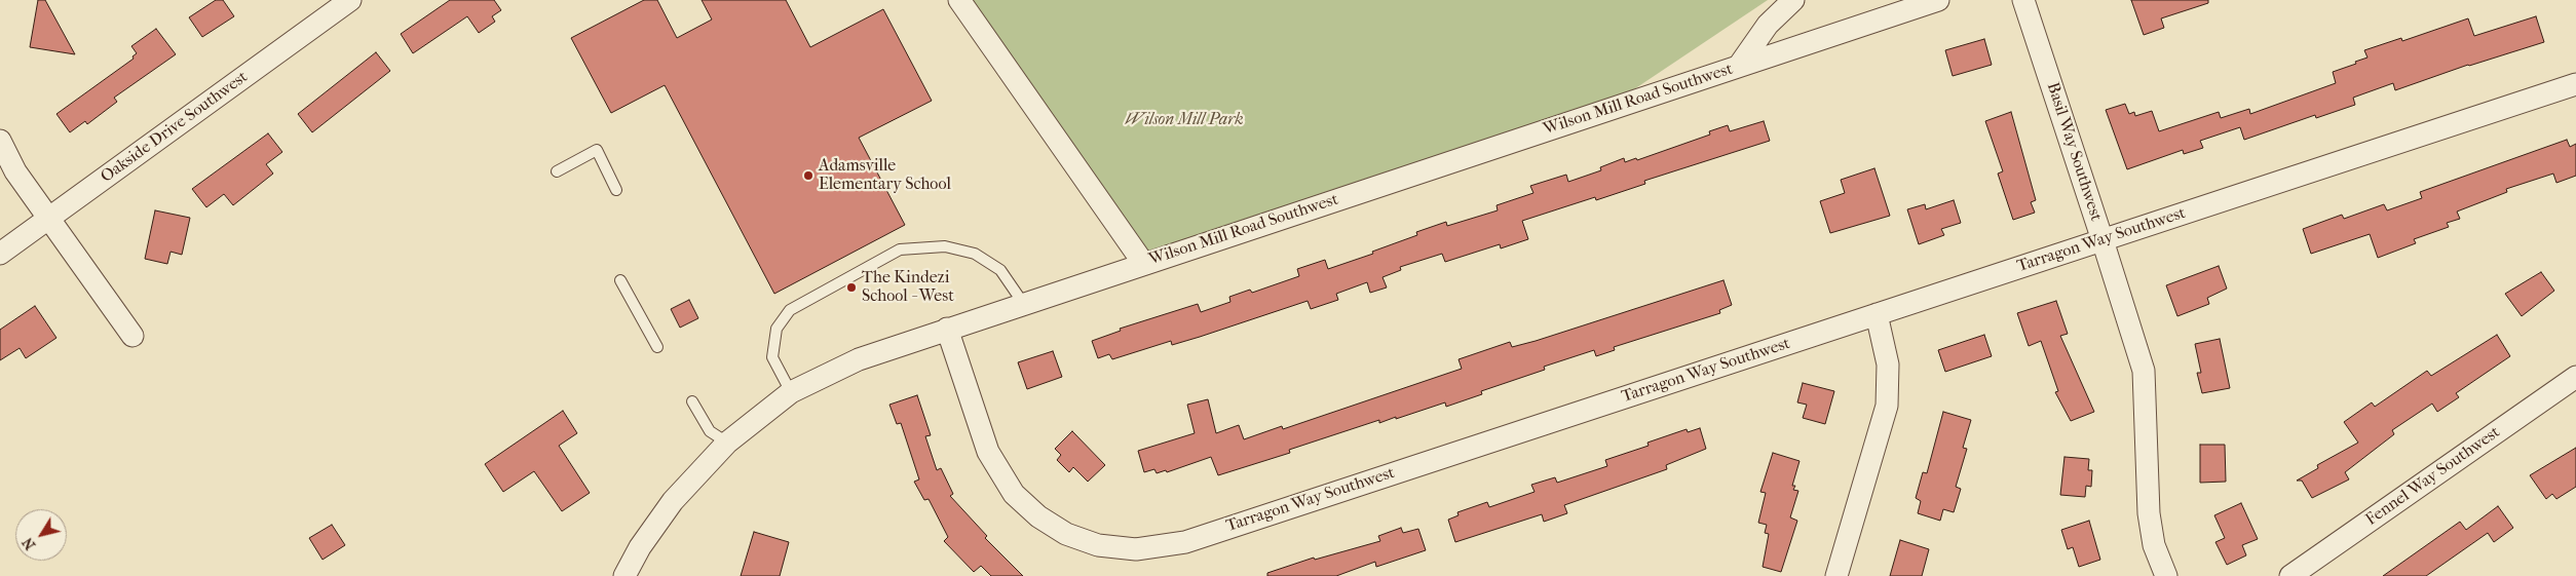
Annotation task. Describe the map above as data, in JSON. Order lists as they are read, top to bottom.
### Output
{
  "streets": {
    "street": [
      "Wilson Mill Road Southwest",
      "Oakside Drive Southwest",
      "Basil Way Southwest",
      "Tarragon Way Southwest",
      "Fennel Way Southwest"
    ]
  },
  "crossings": [
    ["Wilson Mill Road Southwest", "Tarragon Way Southwest"],
    ["Basil Way Southwest", "Tarragon Way Southwest"]
  ],
  "parks": ["Wilson Mill Park"],
  "places": ["Adamsville Elementary School", "The Kindezi School - West"],
  "north": "bottom left"
}
